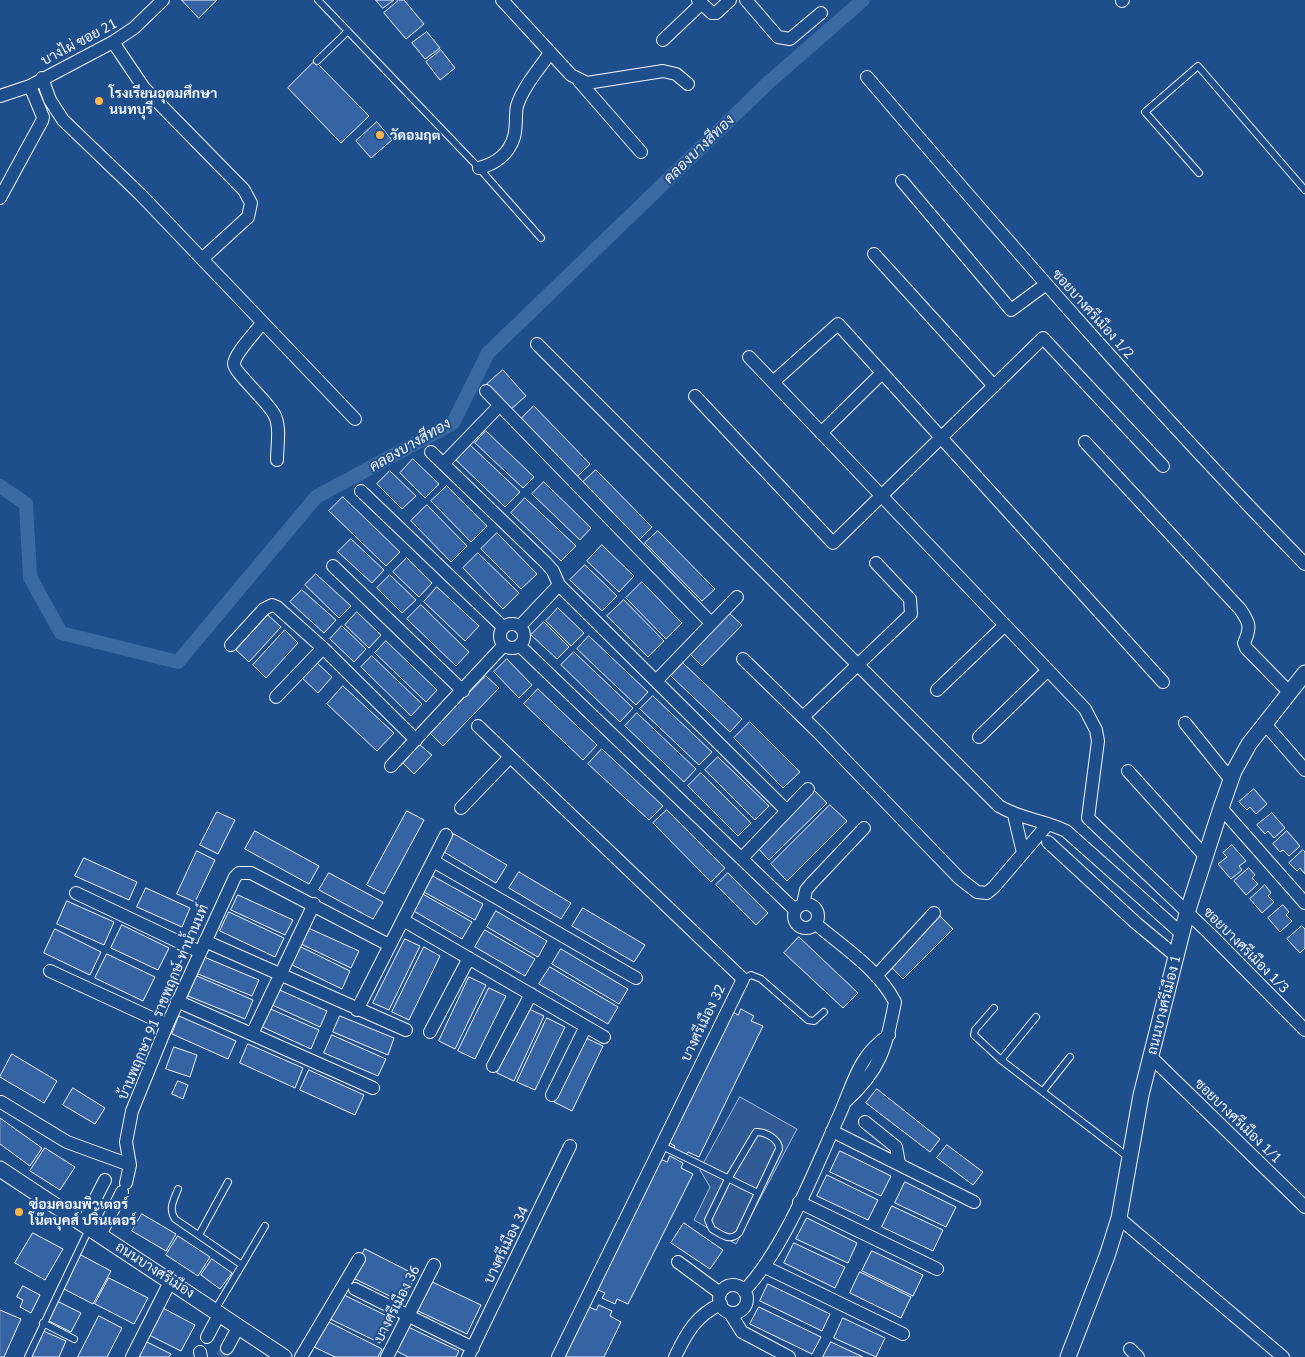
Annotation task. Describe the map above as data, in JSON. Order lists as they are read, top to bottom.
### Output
{
  "streets": {
    "street": [
      "บางไผ่ ซอย 21",
      "ซอยบางศรีเมือง 1/2",
      "ซอยบางศรีเมือง 1/3",
      "บ้านพฤกษา 91 ราชพฤกษ์-ท่าน้ำนนท์",
      "ถนนบางศรีเมือง 1",
      "บางศรีเมือง 32",
      "ซอยบางศรีเมือง 1/1",
      "บางศรีเมือง 34",
      "ถนนบางศรีเมือง",
      "บางศรีเมือง 36"
    ]
  },
  "crossings": [
    ["ซอยบางศรีเมือง 1/3", "ถนนบางศรีเมือง 1"],
    ["บ้านพฤกษา 91 ราชพฤกษ์-ท่าน้ำนนท์", "ถนนบางศรีเมือง"],
    ["ถนนบางศรีเมือง 1", "ซอยบางศรีเมือง 1/1"]
  ],
  "water": ["คลองบางสีทอง"],
  "places": ["โรงเรียนอุดมศึกษา นนทบุรี", "วัดอมฤต", "ซ่อมคอมพิวเตอร์ โน๊ตบุคส์ ปริ้นเตอร์"]
}
